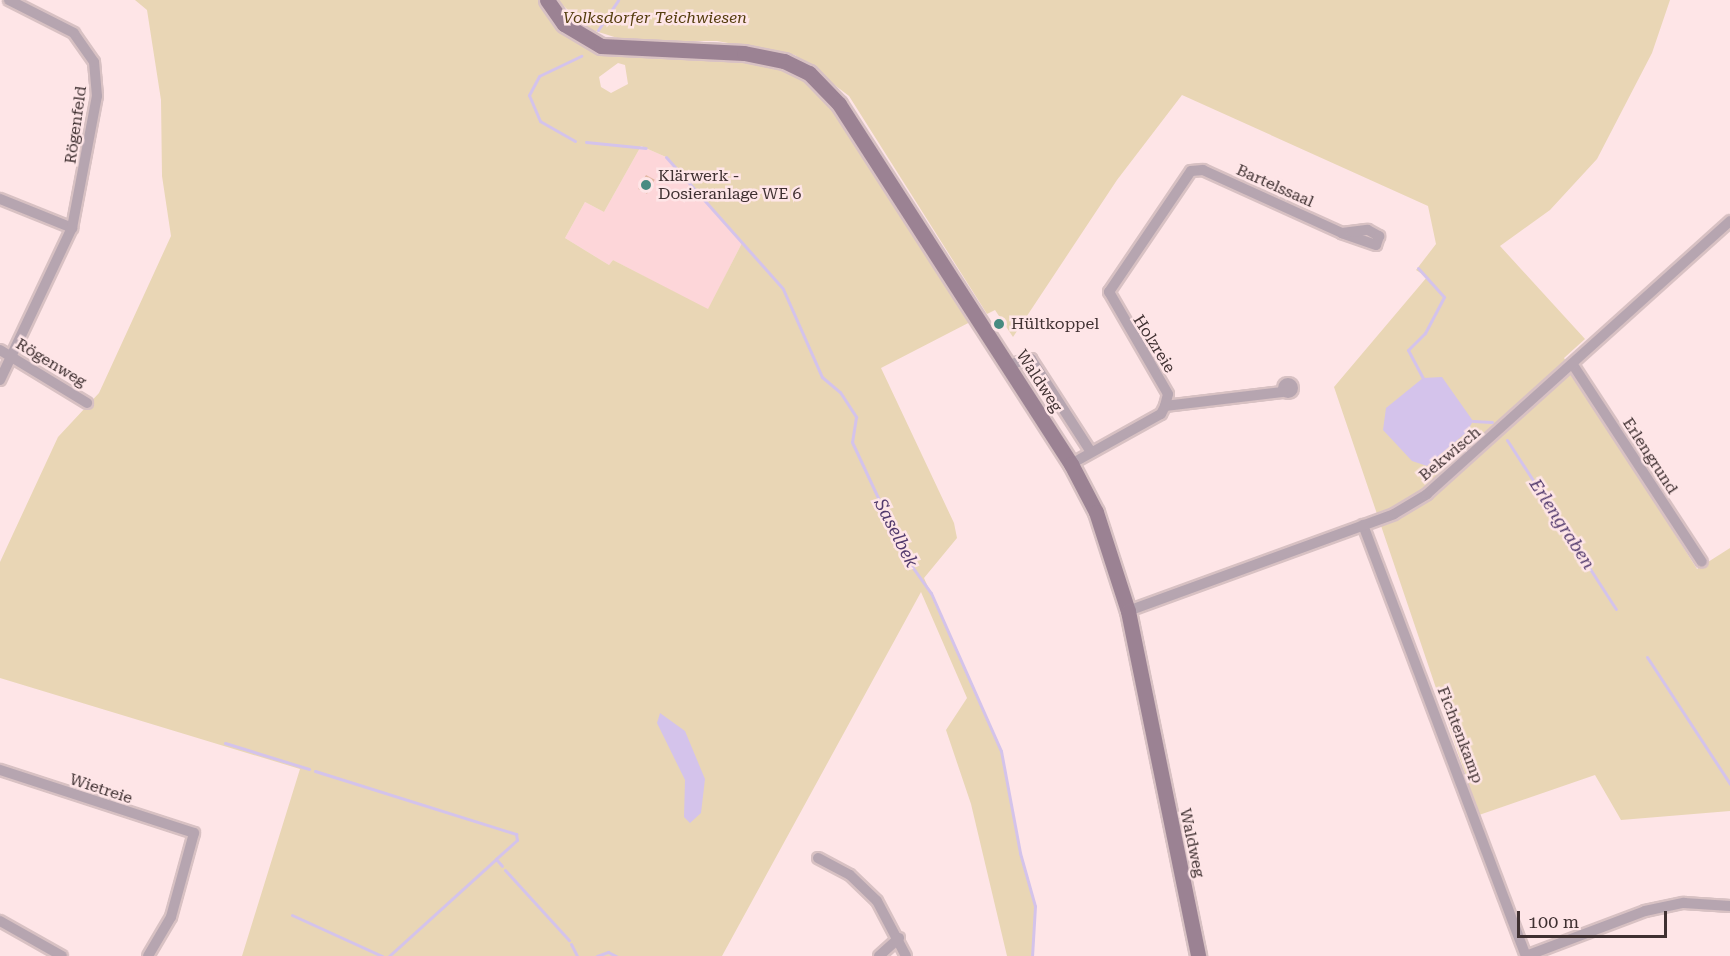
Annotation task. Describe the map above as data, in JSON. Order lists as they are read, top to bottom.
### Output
{
  "streets": {
    "main road": ["Waldweg"],
    "street": [
      "Rögenfeld",
      "Bartelssaal",
      "Holzreie",
      "Rögenweg",
      "Bekwisch",
      "Erlengrund",
      "Fichtenkamp",
      "Wietreie"
    ]
  },
  "crossings": [
    ["Rögenfeld", "Rögenweg"],
    ["Bartelssaal", "Holzreie"],
    ["Waldweg", "Bekwisch"],
    ["Bekwisch", "Erlengrund"],
    ["Bekwisch", "Fichtenkamp"]
  ],
  "water": ["Erlengraben", "Saselbek"],
  "parks": ["Volksdorfer Teichwiesen"],
  "places": ["Klärwerk - Dosieranlage WE 6", "Hültkoppel"],
  "scale_bar": "100 m"
}
